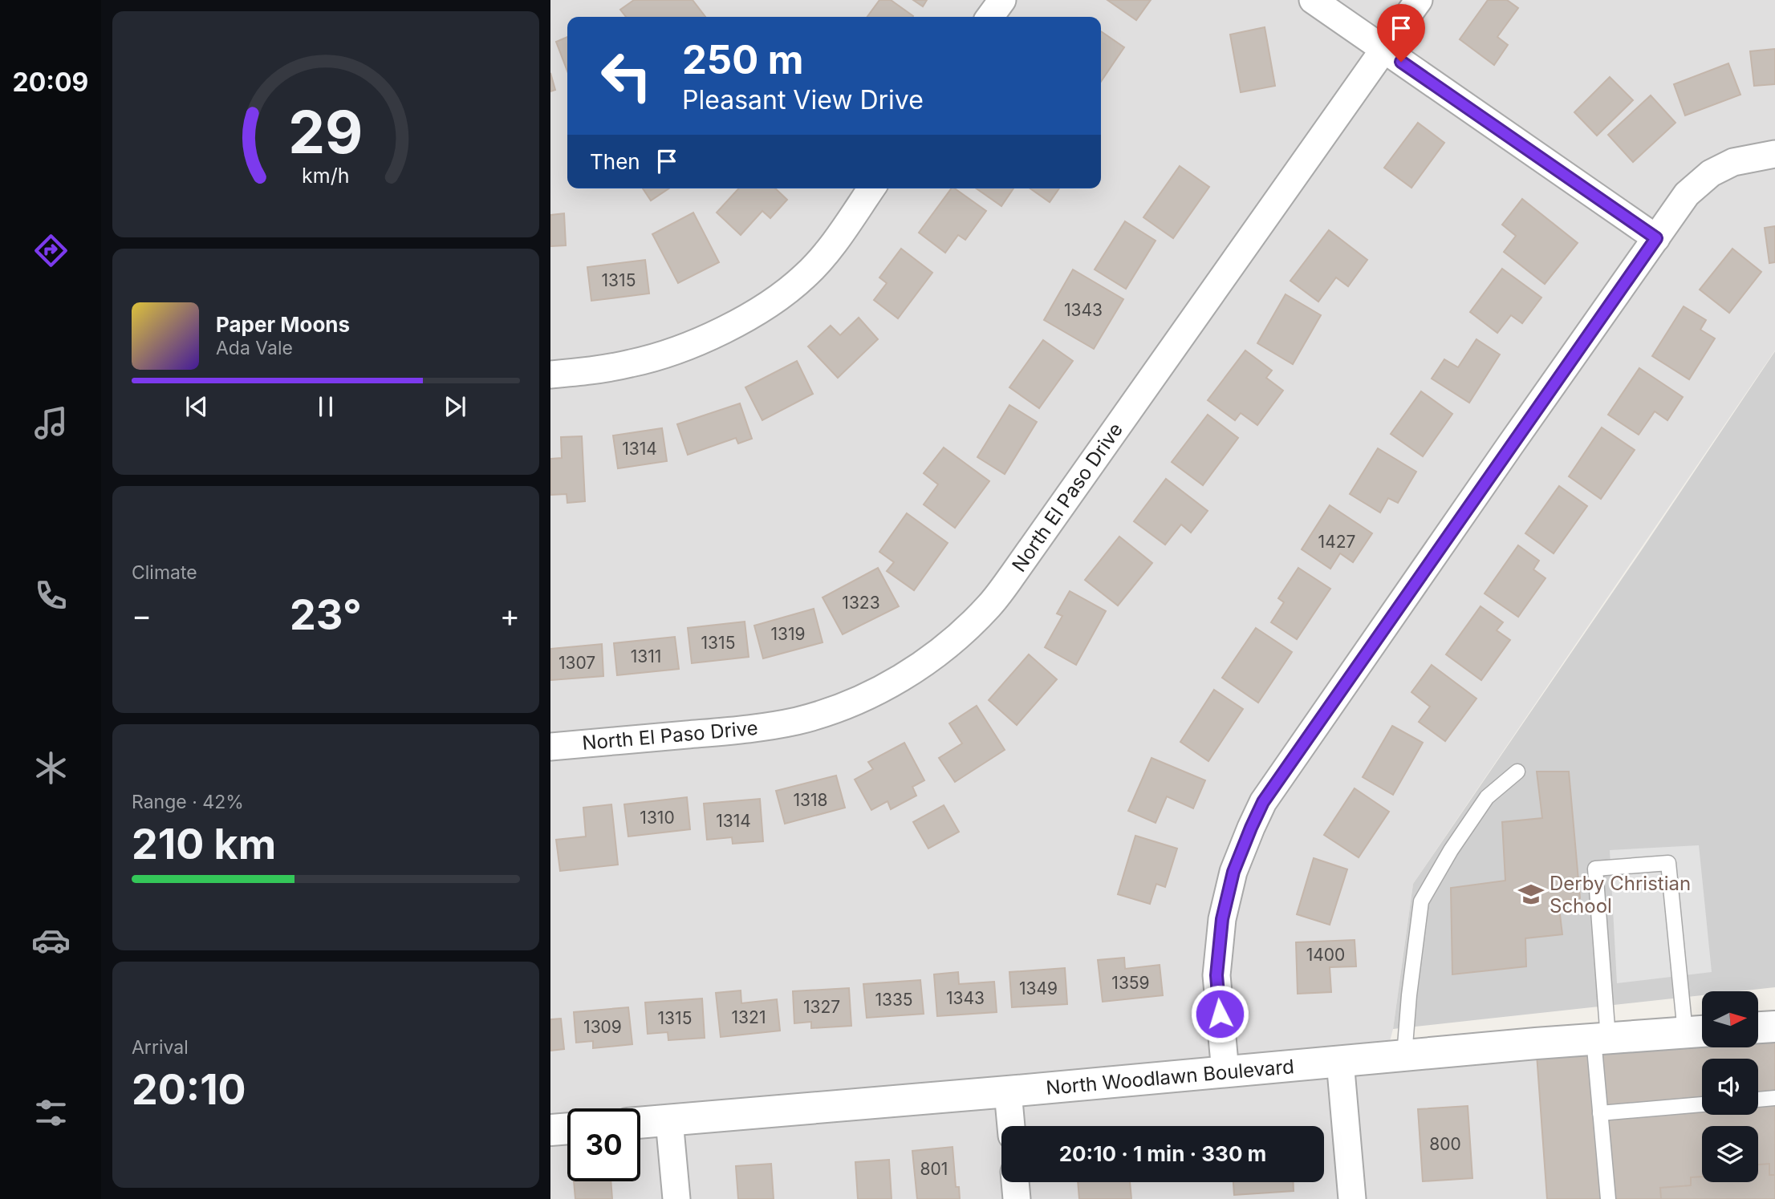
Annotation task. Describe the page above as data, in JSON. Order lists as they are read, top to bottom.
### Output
{
  "streets": {
    "street": ["North El Paso Drive", "North Woodlawn Boulevard"]
  },
  "places": {
    "school or university": ["Derby Christian School"]
  },
  "house_numbers": [
    "1315",
    "1343",
    "1314",
    "1427",
    "1323",
    "1319",
    "1315",
    "1311",
    "1307",
    "1318",
    "1310",
    "1314",
    "1400",
    "1359",
    "1349",
    "1343",
    "1335",
    "1327",
    "1321",
    "1315",
    "1309",
    "800",
    "801"
  ],
  "north": "right",
  "page": {
    "tabs": "20:09",
    "turn": ["250 m", "Pleasant View Drive"],
    "then": "Then",
    "song": ["Paper Moons", "Ada Vale"],
    "tile": [
      "Climate",
      ["Range · 42%", "210 km"],
      ["Arrival", "20:10"]
    ],
    "heat": ["−", "23°", "+"],
    "limit": "30",
    "trip": "20:10 · 1 min · 330 m",
    "gauge": ["29", "km/h"]
  }
}
